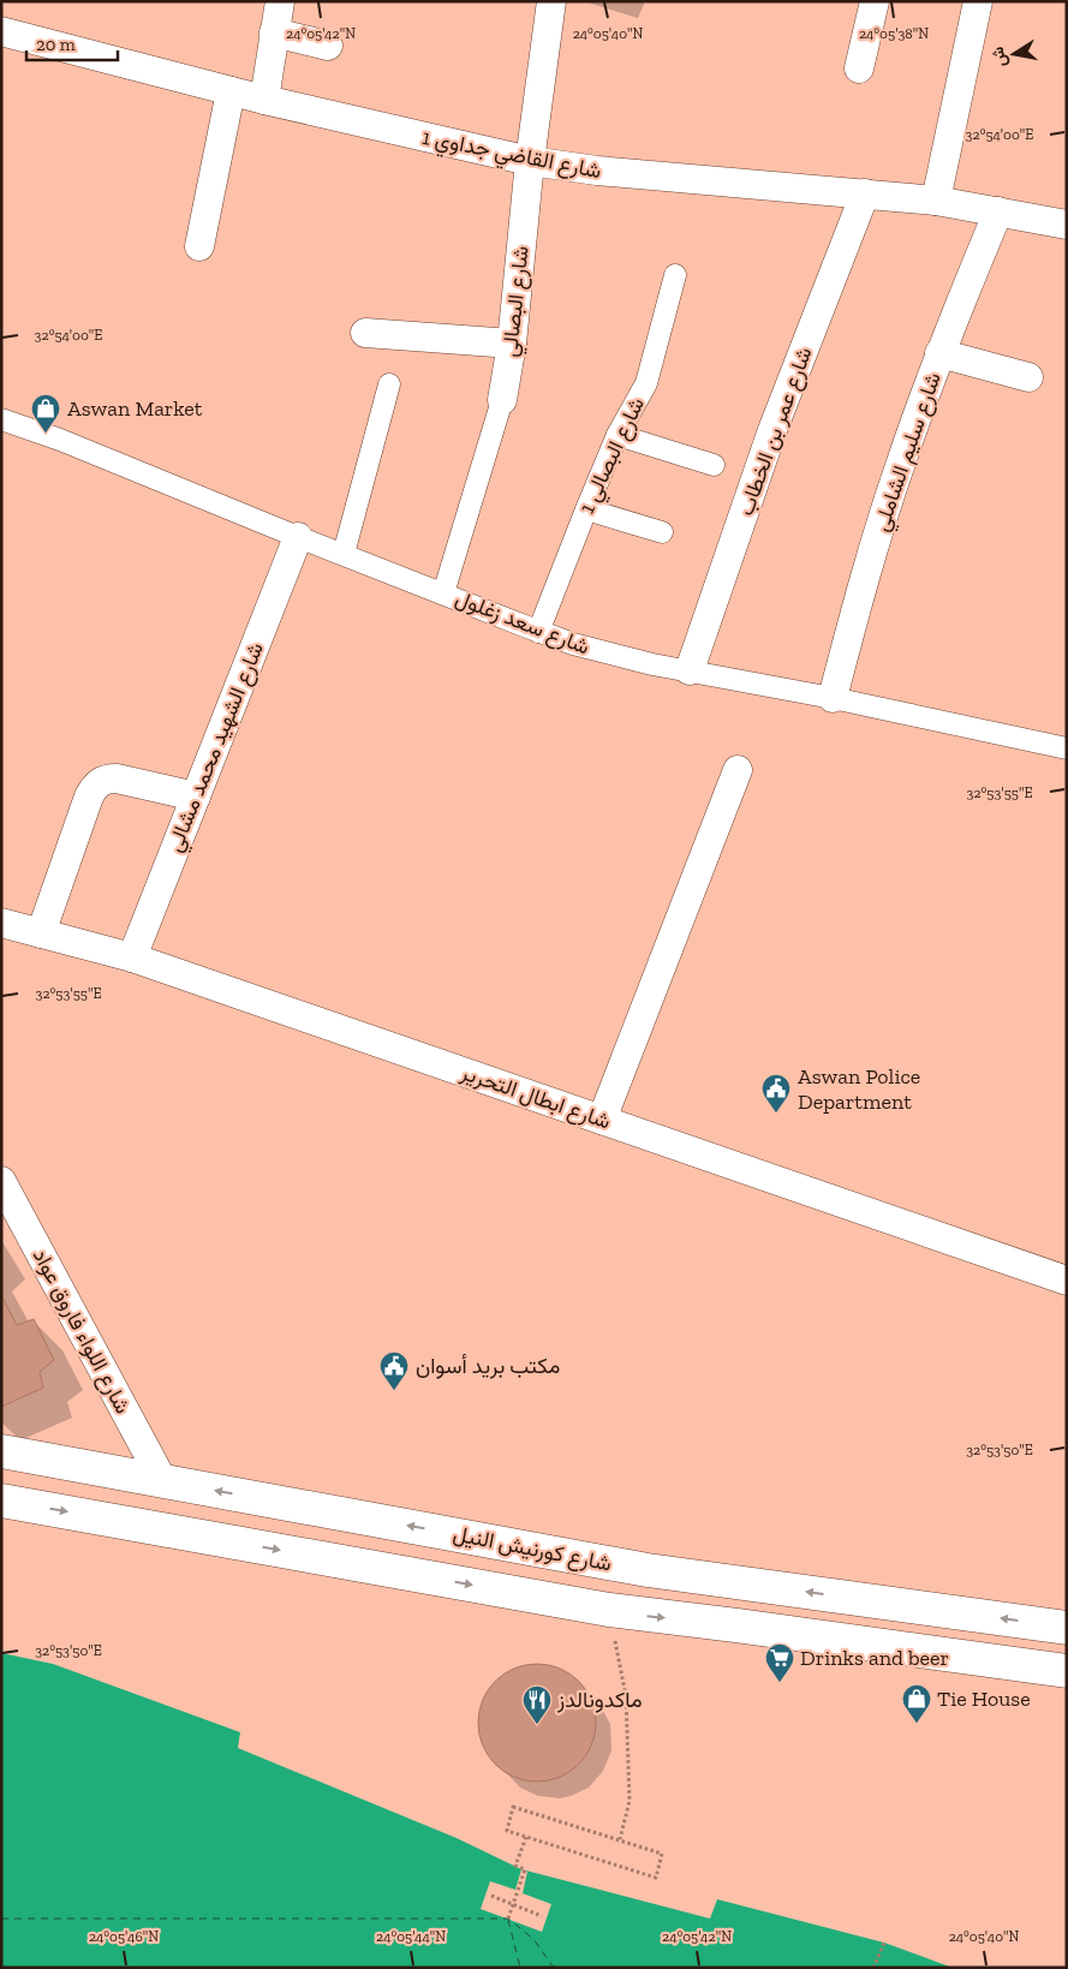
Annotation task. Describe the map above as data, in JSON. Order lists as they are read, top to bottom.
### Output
{
  "streets": {
    "main road": ["شارع كورنيش النيل"],
    "street": [
      "شارع القاضي جداوي 1",
      "شارع البصالي",
      "شارع عمر بن الخطاب",
      "شارع سليم الشاملي",
      "شارع البصالي 1",
      "شارع سعد زغلول",
      "شارع الشهيد محمد مشالي",
      "شارع ابطال التحرير",
      "شارع اللواء فاروق عواد"
    ]
  },
  "crossings": [
    ["شارع القاضي جداوي 1", "شارع البصالي"],
    ["شارع القاضي جداوي 1", "شارع عمر بن الخطاب"],
    ["شارع القاضي جداوي 1", "شارع سليم الشاملي"],
    ["شارع البصالي", "شارع سعد زغلول"],
    ["شارع عمر بن الخطاب", "شارع سعد زغلول"],
    ["شارع سليم الشاملي", "شارع سعد زغلول"],
    ["شارع البصالي 1", "شارع سعد زغلول"],
    ["شارع سعد زغلول", "شارع الشهيد محمد مشالي"],
    ["شارع الشهيد محمد مشالي", "شارع ابطال التحرير"],
    ["شارع اللواء فاروق عواد", "شارع كورنيش النيل"]
  ],
  "places": {
    "shop": ["Aswan Market", "Tie House"],
    "public building": ["Aswan Police Department", "مكتب بريد أسوان"],
    "supermarket": ["Drinks and beer"],
    "restaurant": ["ماكدونالدز"]
  },
  "scale_bar": "20 m",
  "north": "left",
  "coordinates": [
    "24°05'42\"N",
    "24°05'40\"N",
    "24°05'38\"N",
    "32°54'00\"E",
    "32°53'55\"E",
    "32°53'50\"E",
    "24°05'46\"N",
    "24°05'44\"N"
  ]
}
